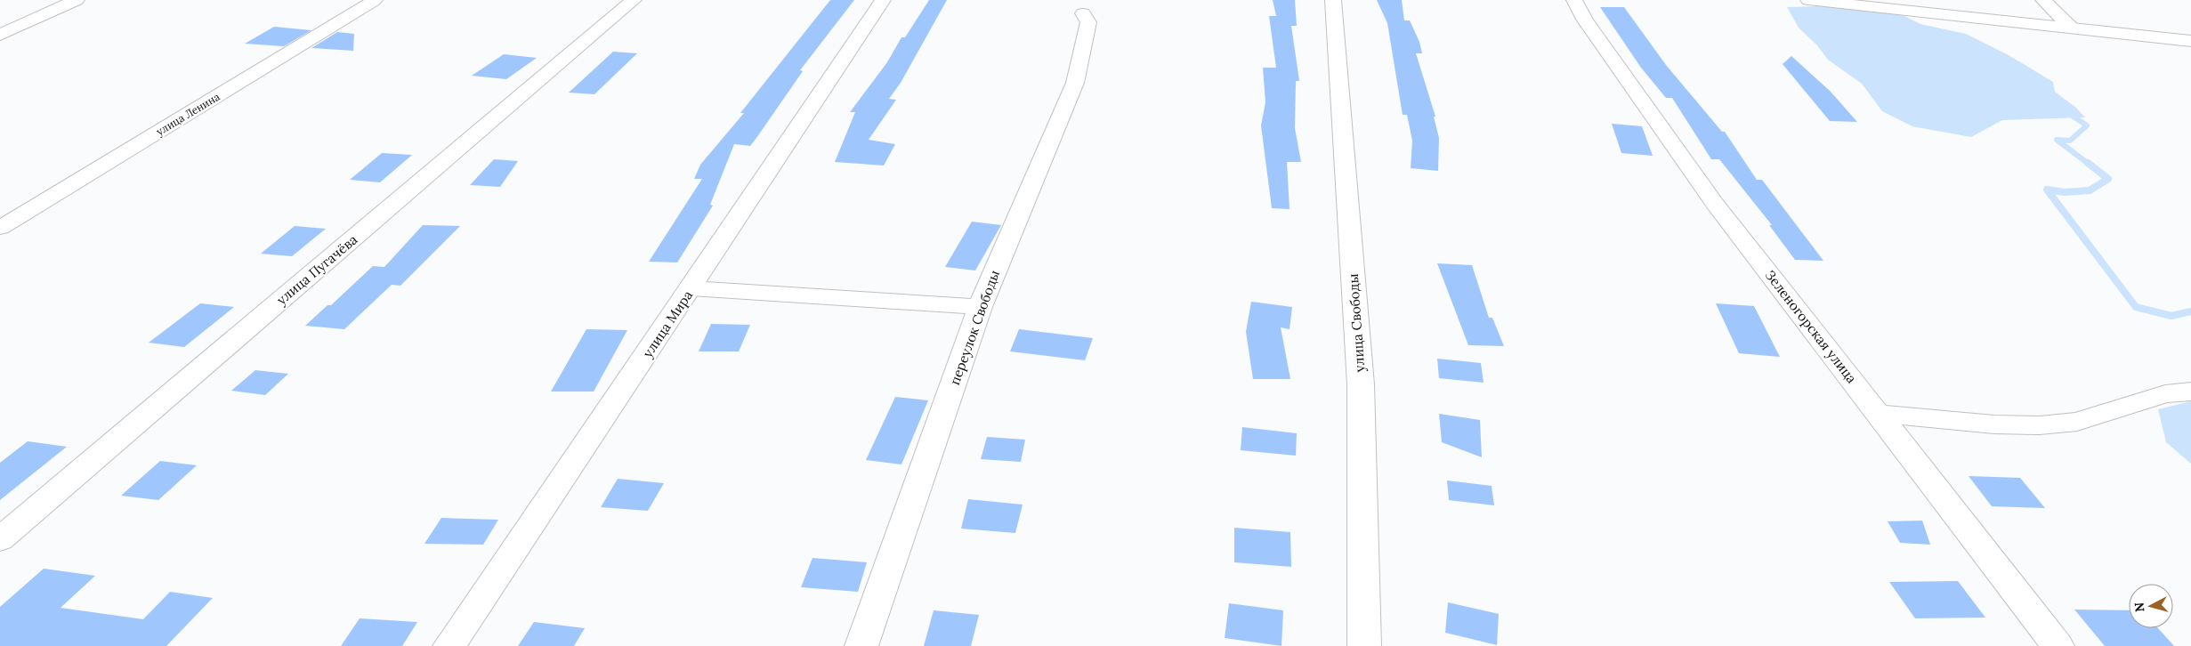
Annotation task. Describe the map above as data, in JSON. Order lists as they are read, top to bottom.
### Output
{
  "streets": {
    "street": [
      "улица Ленина",
      "улица Пугачёва",
      "улица Свободы",
      "улица Мира",
      "Зеленогорская улица",
      "переулок Свободы"
    ]
  },
  "north": "left"
}
